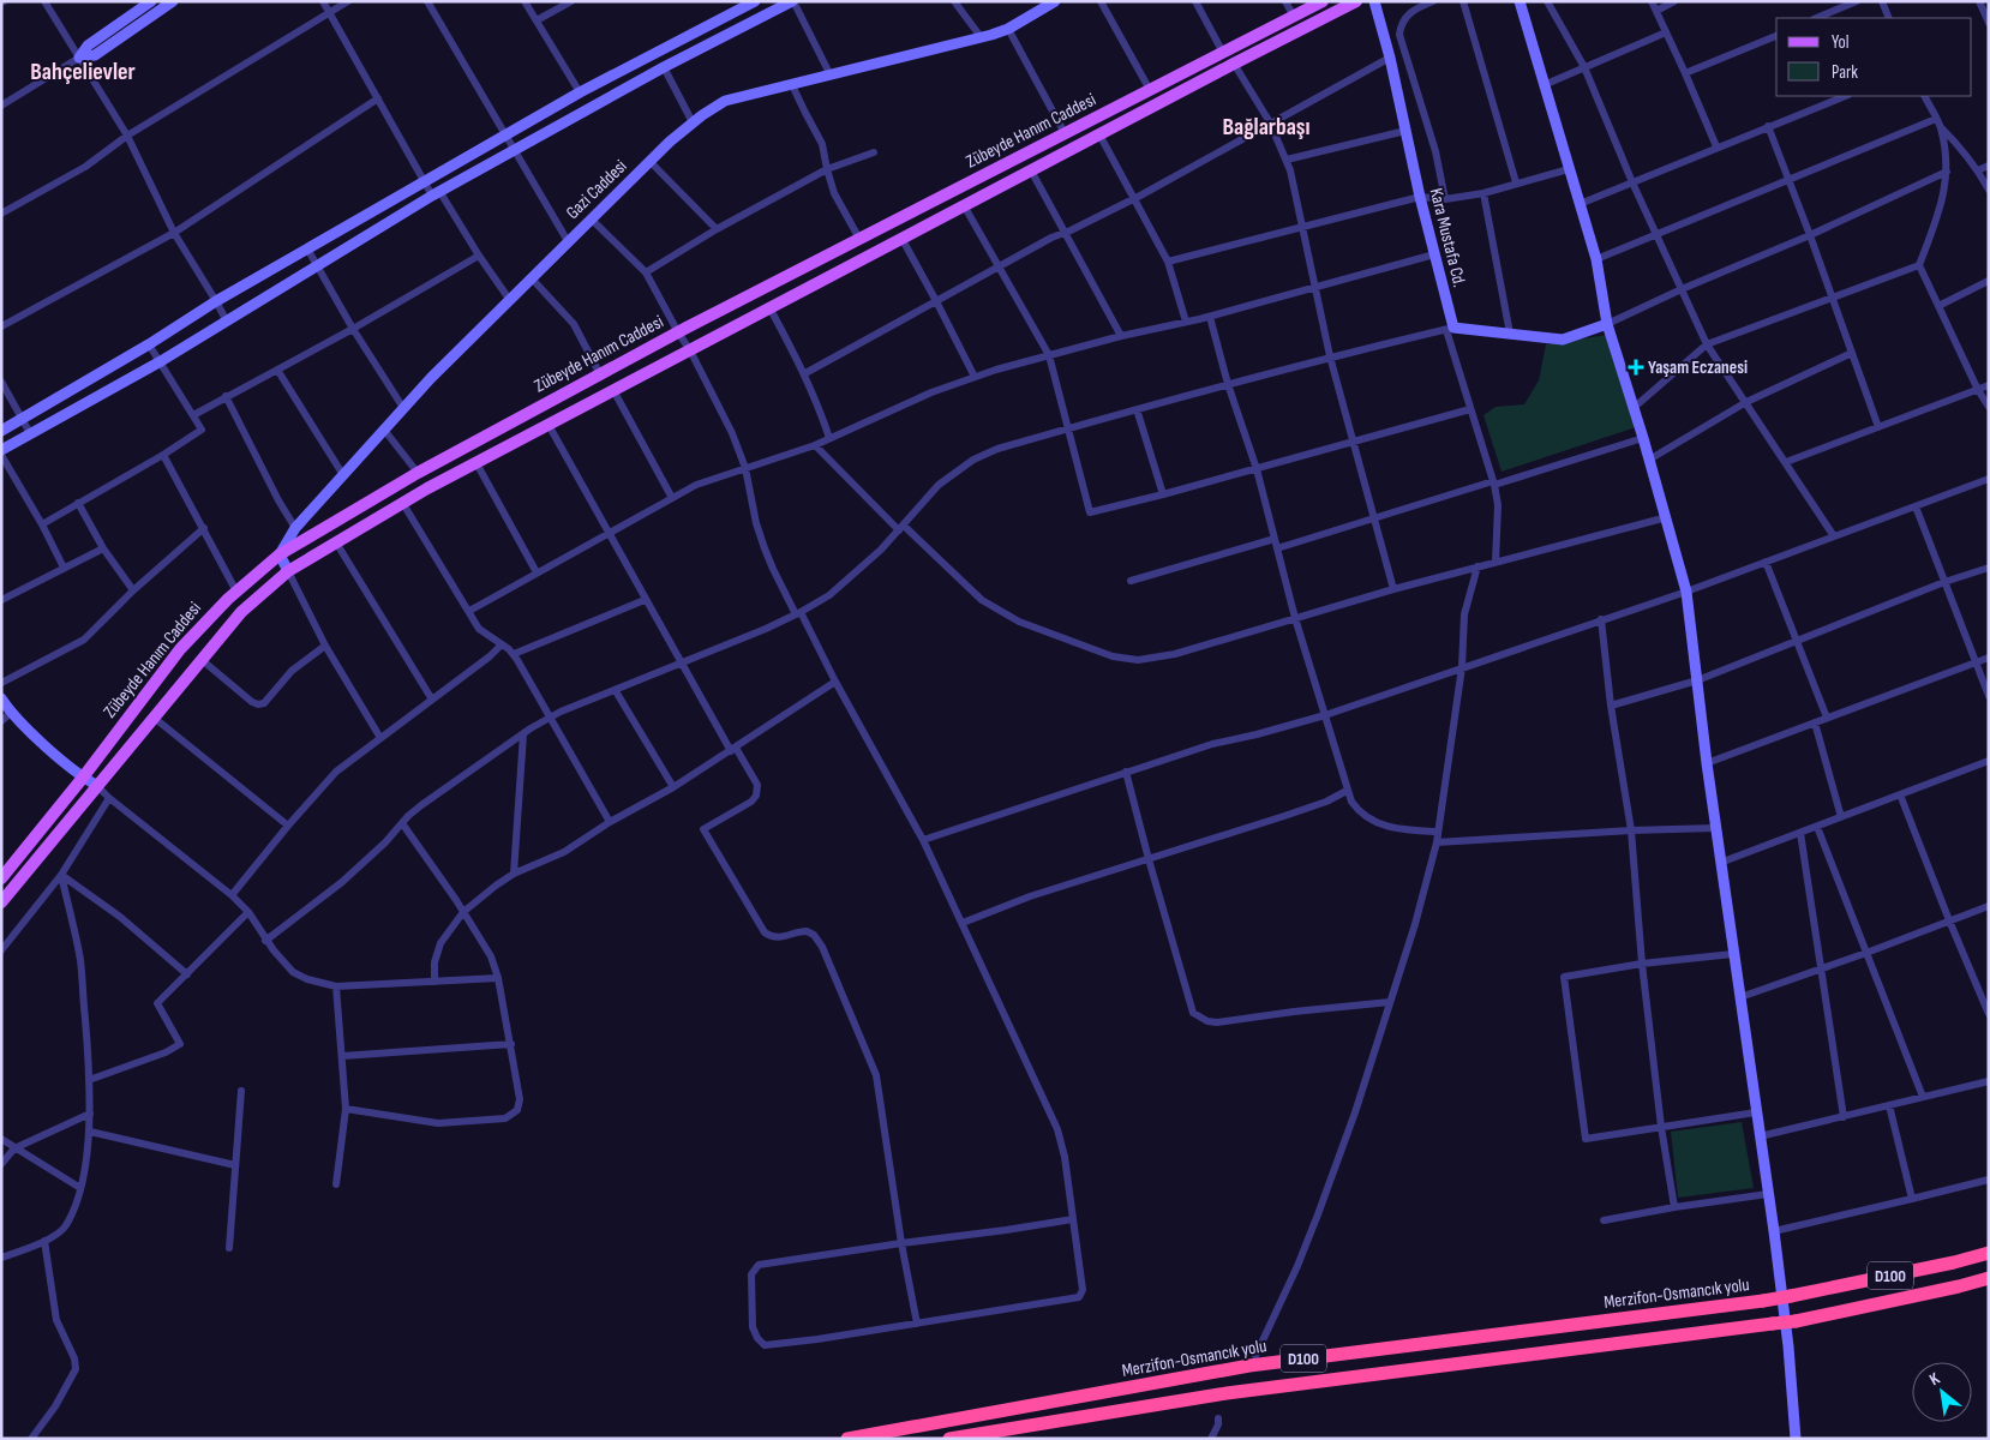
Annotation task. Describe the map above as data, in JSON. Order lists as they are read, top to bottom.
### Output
{
  "streets": {
    "highway": ["D100", "Merzifon-Osmancık yolu"],
    "main road": ["Zübeyde Hanım Caddesi"],
    "street": ["Gazi Caddesi", "Kara Mustafa Cd."]
  },
  "crossings": [
    ["Zübeyde Hanım Caddesi", "Gazi Caddesi"]
  ],
  "districts": ["Bahçelievler", "Bağlarbaşı"],
  "places": {
    "health": ["Yaşam Eczanesi"]
  },
  "legend": ["Yol", "Park"],
  "north": "top left"
}
